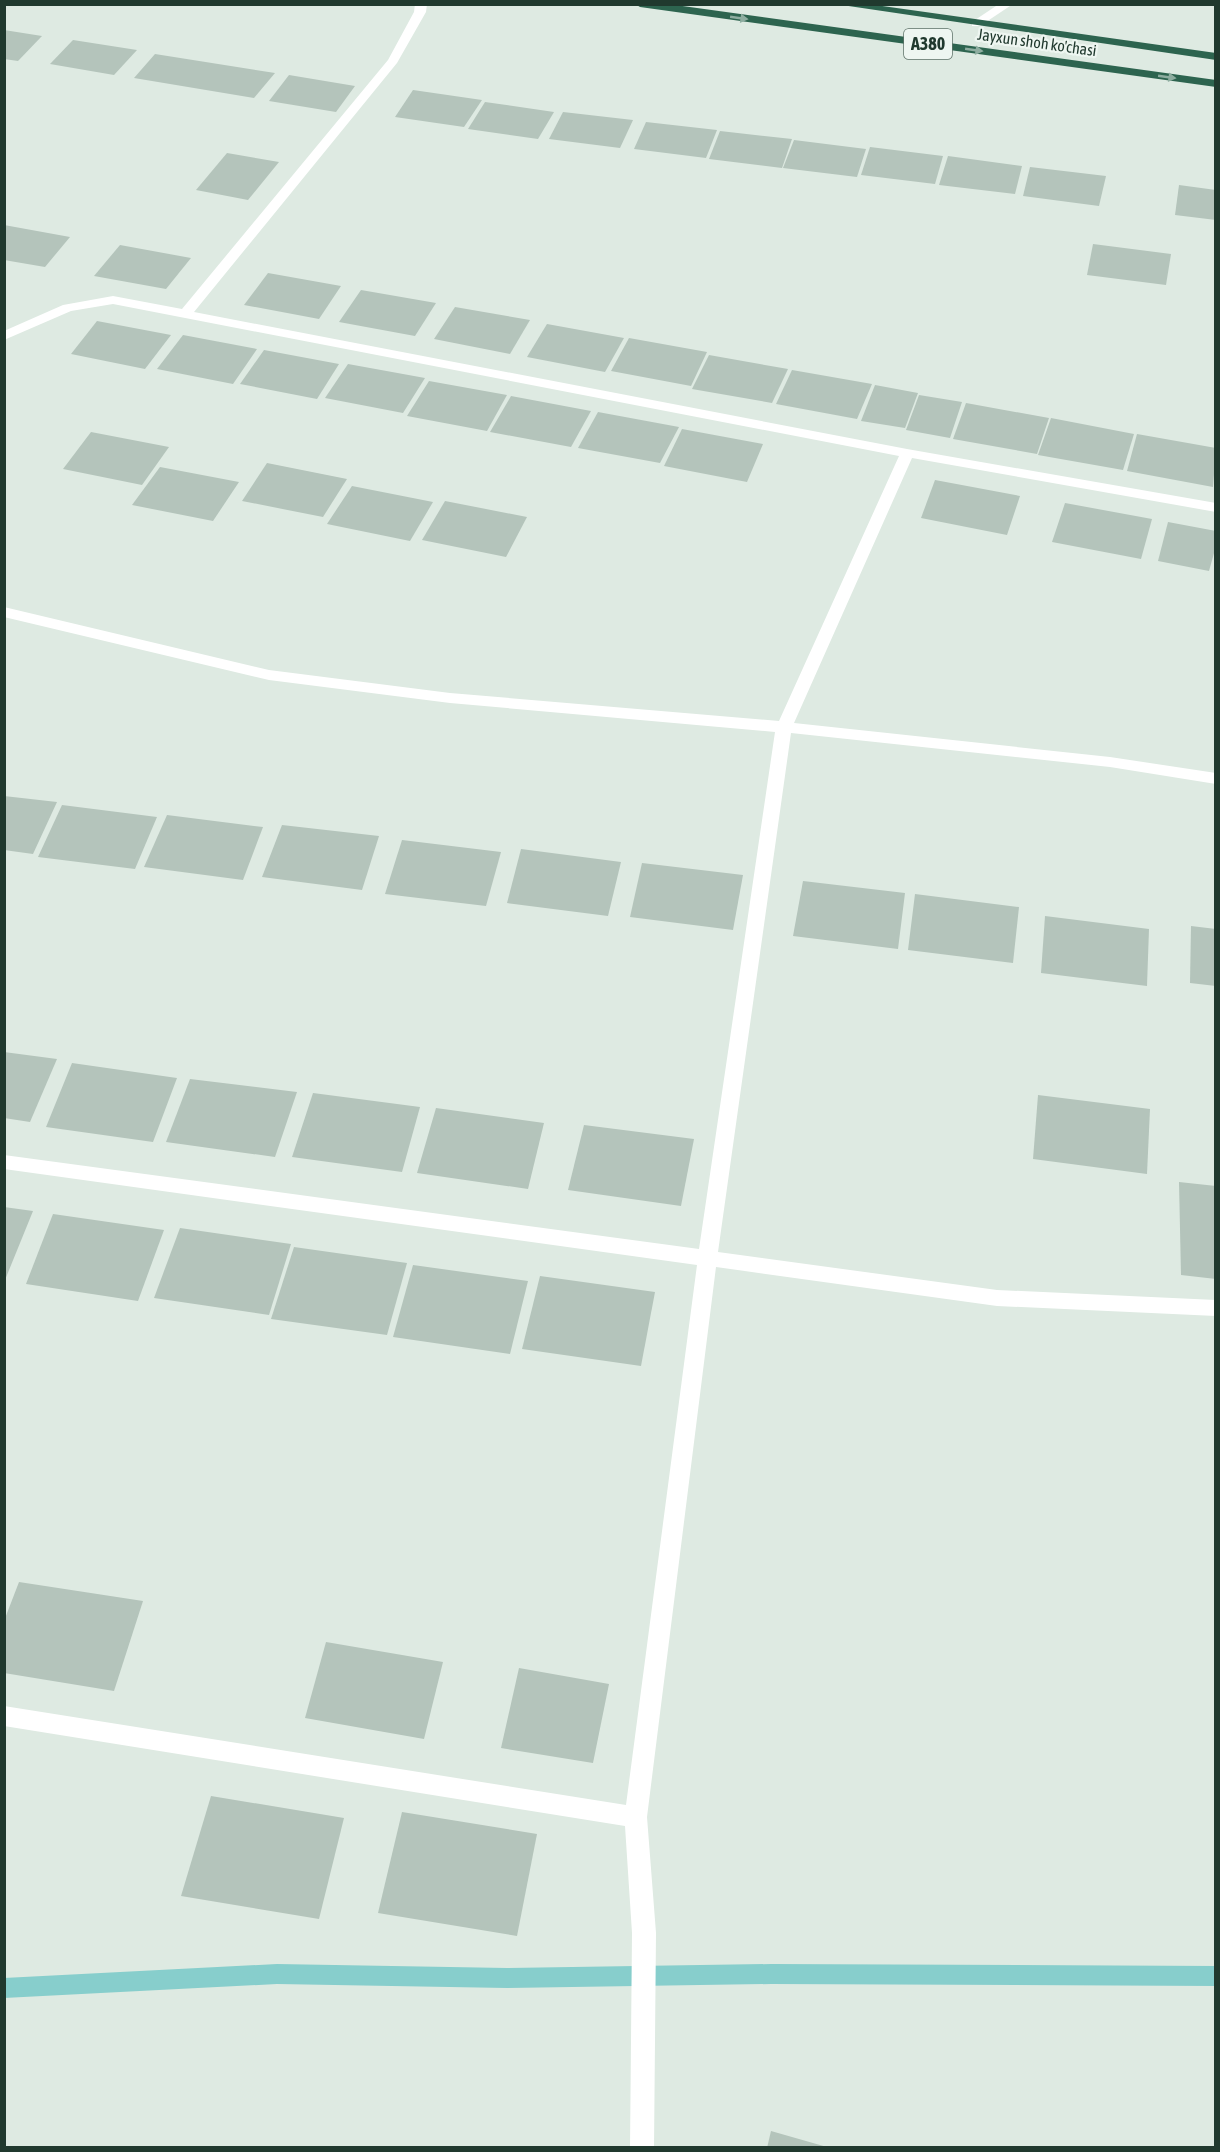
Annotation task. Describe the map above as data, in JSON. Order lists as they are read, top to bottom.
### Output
{
  "streets": {
    "highway": ["Jayxun shoh ko'chasi", "A380"]
  }
}
